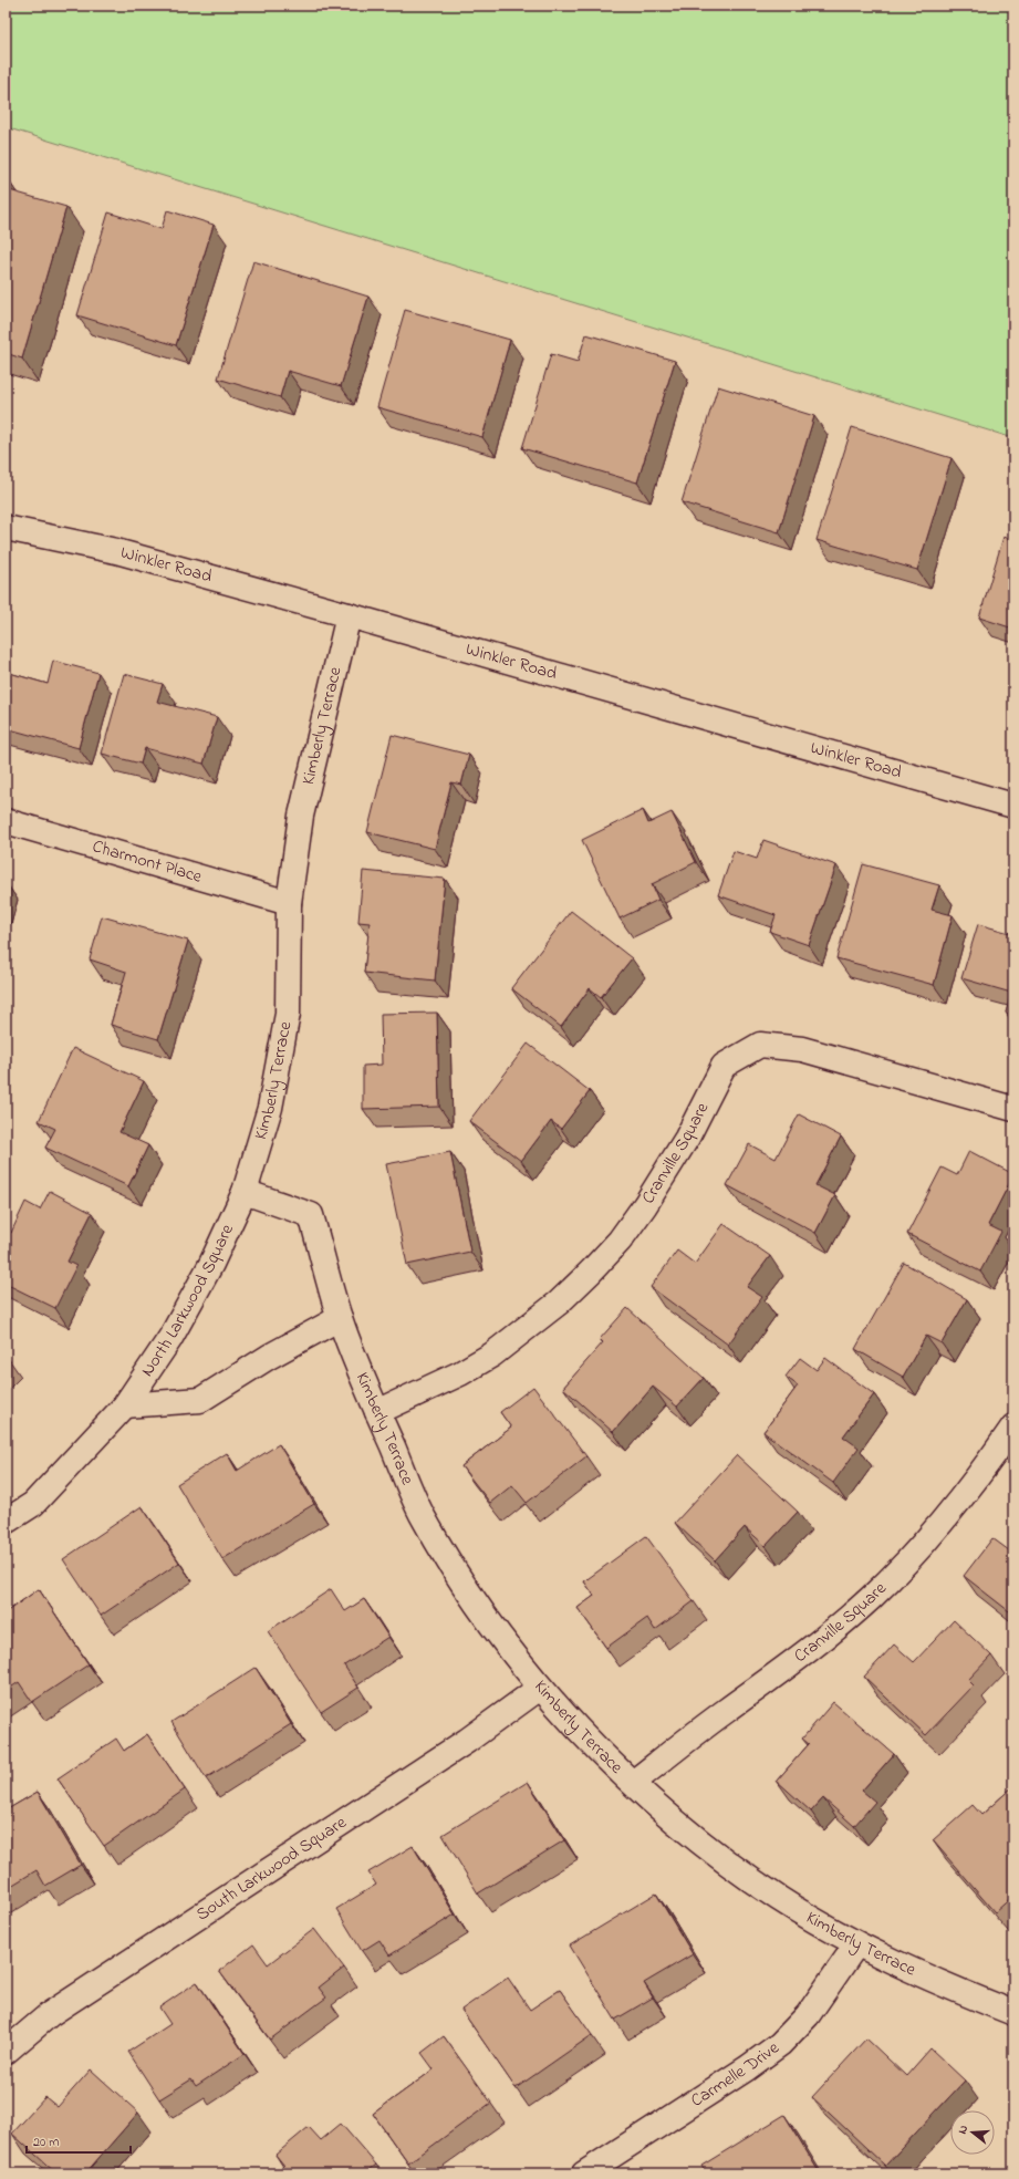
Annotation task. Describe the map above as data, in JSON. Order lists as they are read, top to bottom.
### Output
{
  "streets": {
    "street": [
      "Winkler Road",
      "Kimberly Terrace",
      "Charmont Place",
      "Cranville Square",
      "North Larkwood Square",
      "South Larkwood Square",
      "Carmelle Drive"
    ]
  },
  "crossings": [
    ["Winkler Road", "Kimberly Terrace"],
    ["Kimberly Terrace", "Charmont Place"],
    ["Kimberly Terrace", "Cranville Square"],
    ["Kimberly Terrace", "North Larkwood Square"],
    ["Kimberly Terrace", "South Larkwood Square"],
    ["Kimberly Terrace", "Carmelle Drive"]
  ],
  "scale_bar": "20 m",
  "north": "left"
}
